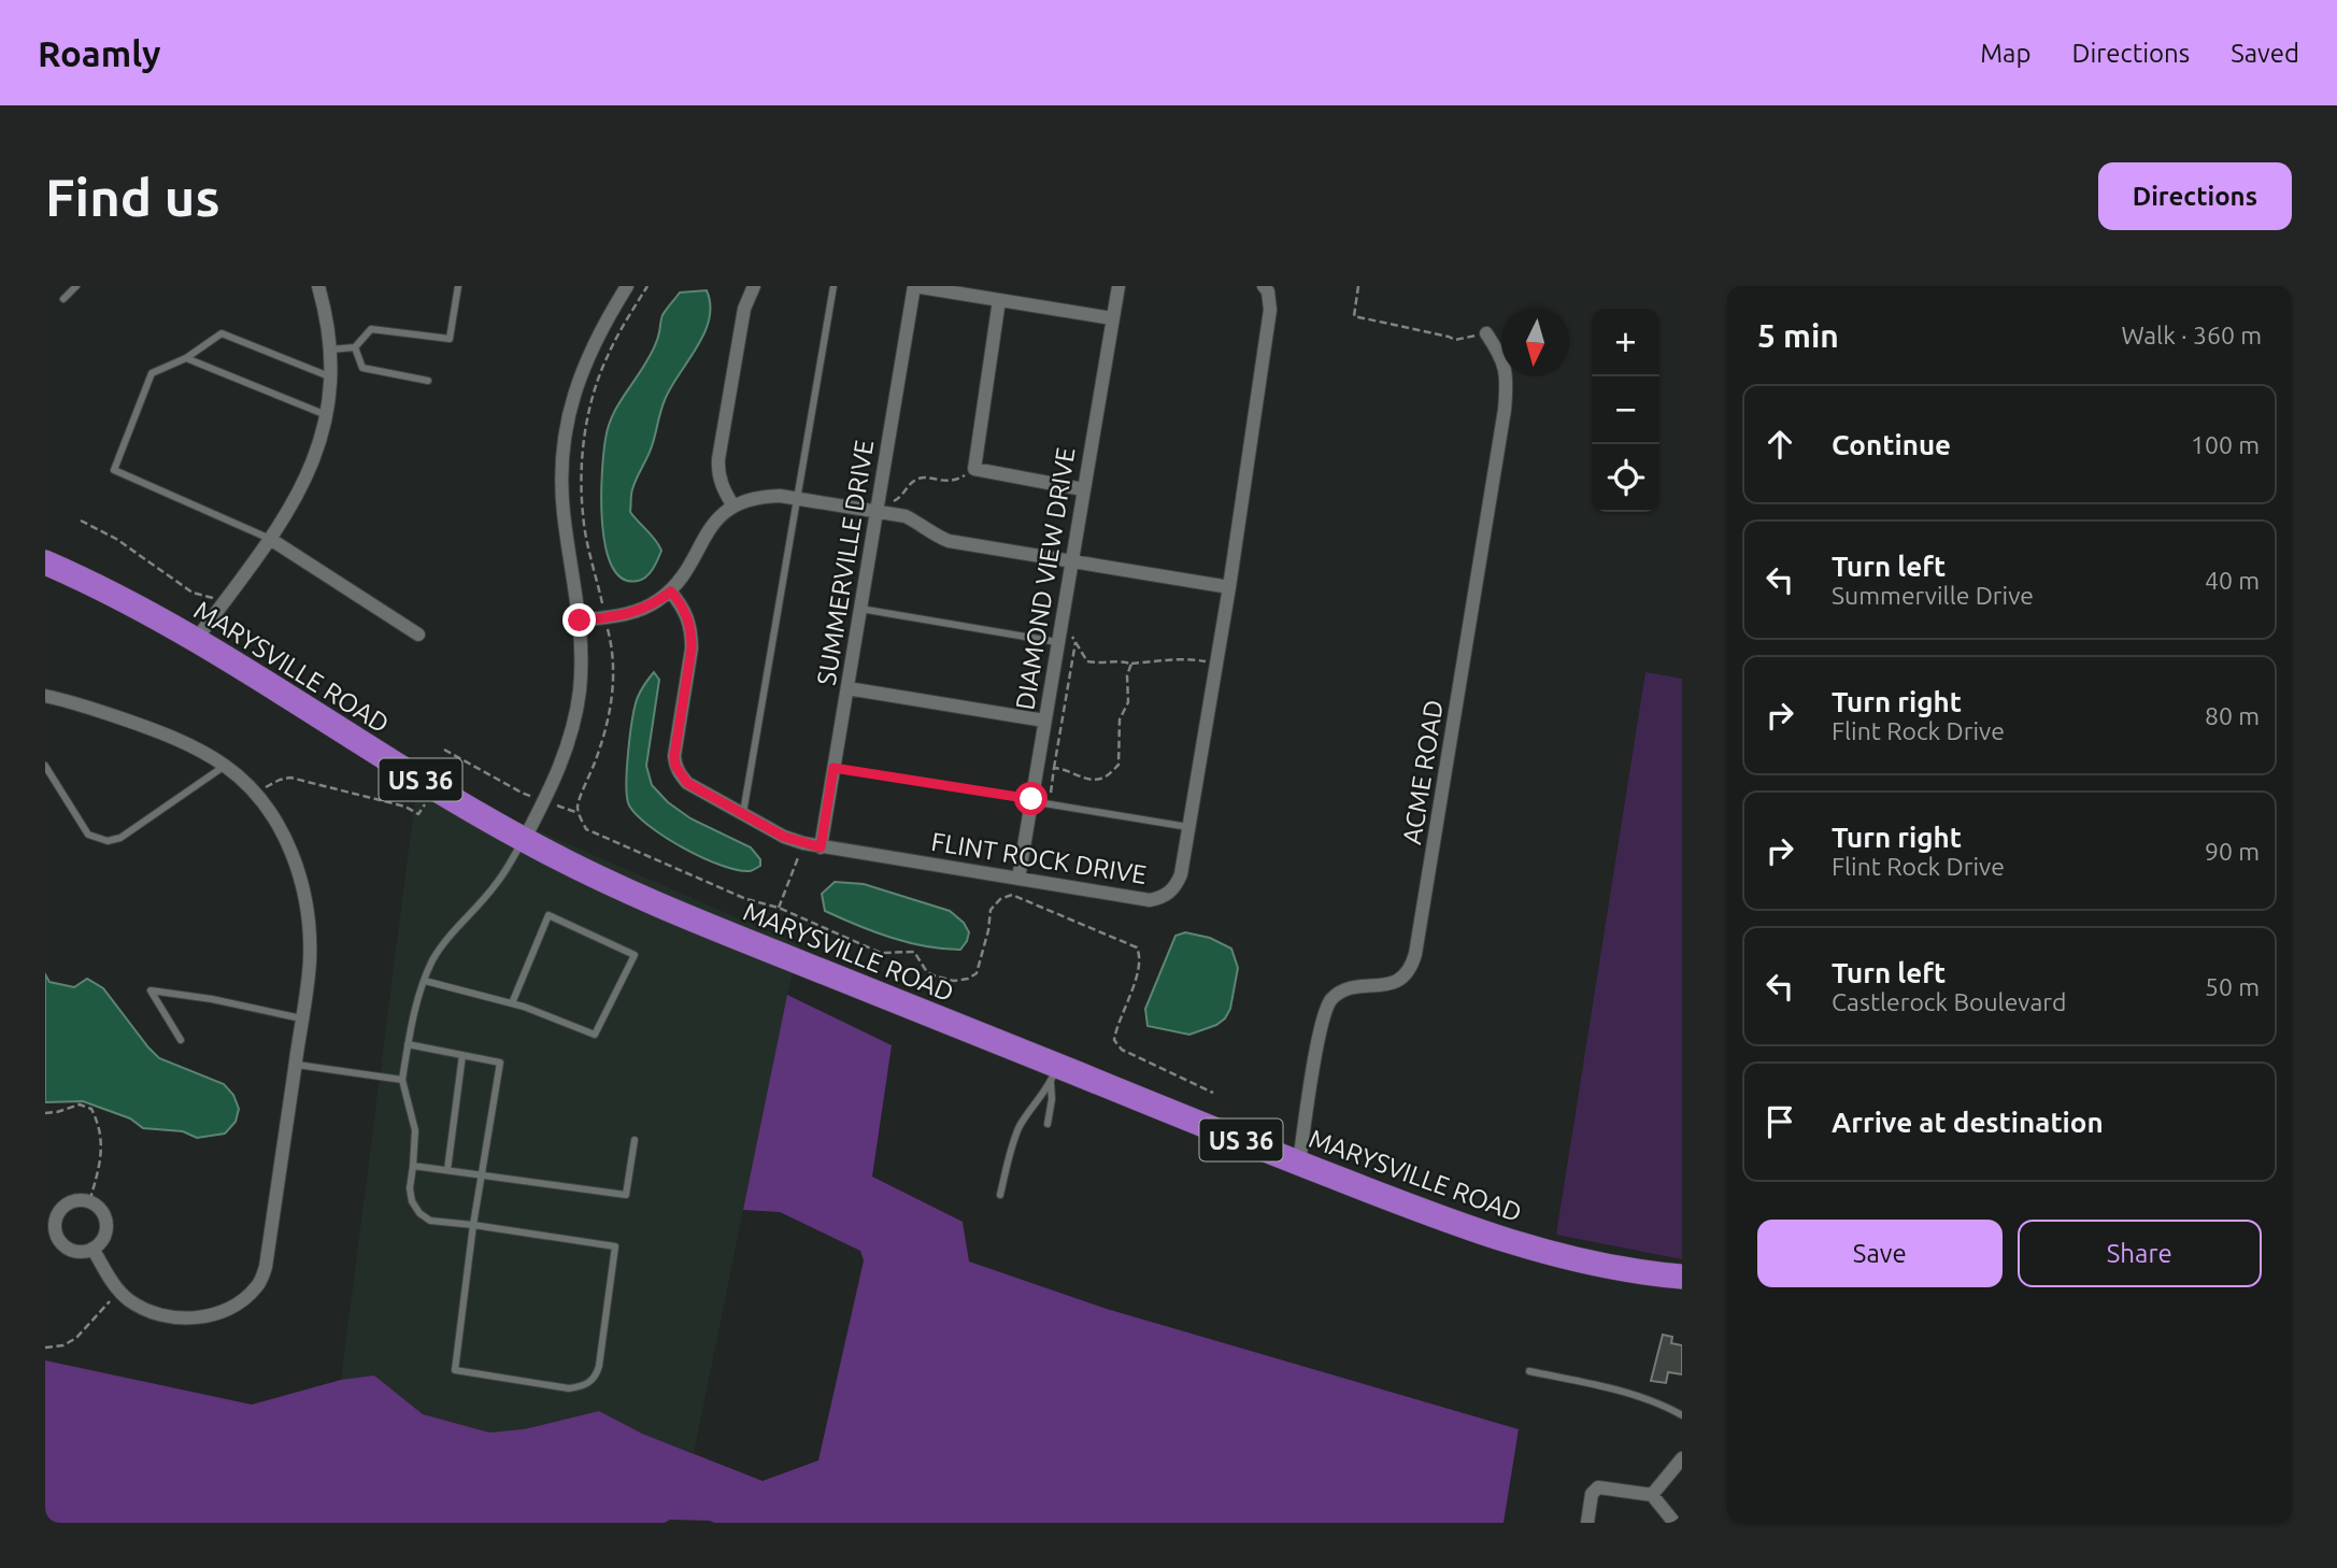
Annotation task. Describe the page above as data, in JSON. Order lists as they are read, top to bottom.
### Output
{
  "streets": {
    "highway": ["MARYSVILLE ROAD", "US 36"],
    "street": [
      "SUMMERVILLE DRIVE",
      "DIAMOND VIEW DRIVE",
      "ACME ROAD",
      "FLINT ROCK DRIVE"
    ]
  },
  "crossings": [
    ["SUMMERVILLE DRIVE", "FLINT ROCK DRIVE"],
    ["DIAMOND VIEW DRIVE", "FLINT ROCK DRIVE"],
    ["MARYSVILLE ROAD", "ACME ROAD"]
  ],
  "north": "bottom",
  "page": {
    "header": "Roamly",
    "nav": ["Map", "Directions", "Saved"],
    "buttons": [
      "Directions",
      ["Save", "Share"]
    ],
    "title": "Find us",
    "heading": ["5 min", "Walk · 360 m"],
    "map_buttons": ["+", "−"],
    "list": [
      ["Continue", "100 m"],
      ["Turn left", "Summerville Drive", "40 m"],
      ["Turn right", "Flint Rock Drive", "80 m"],
      ["Turn right", "Flint Rock Drive", "90 m"],
      ["Turn left", "Castlerock Boulevard", "50 m"],
      "Arrive at destination"
    ]
  }
}
